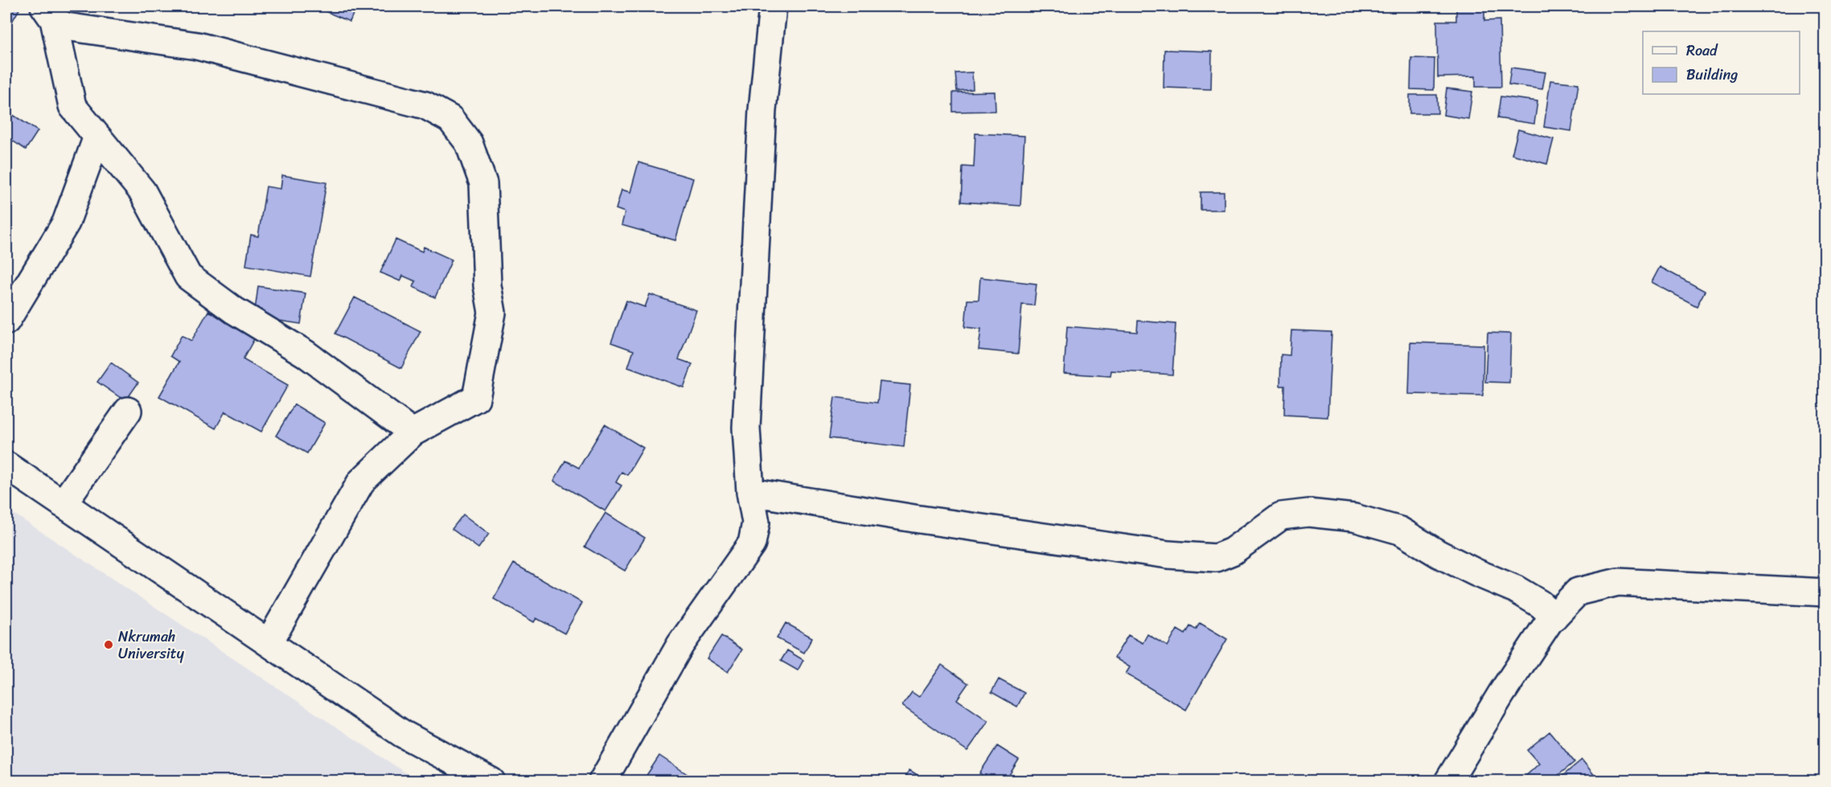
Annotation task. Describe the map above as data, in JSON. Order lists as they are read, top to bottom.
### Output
{
  "places": ["Nkrumah University"],
  "legend": ["Road", "Building"]
}
